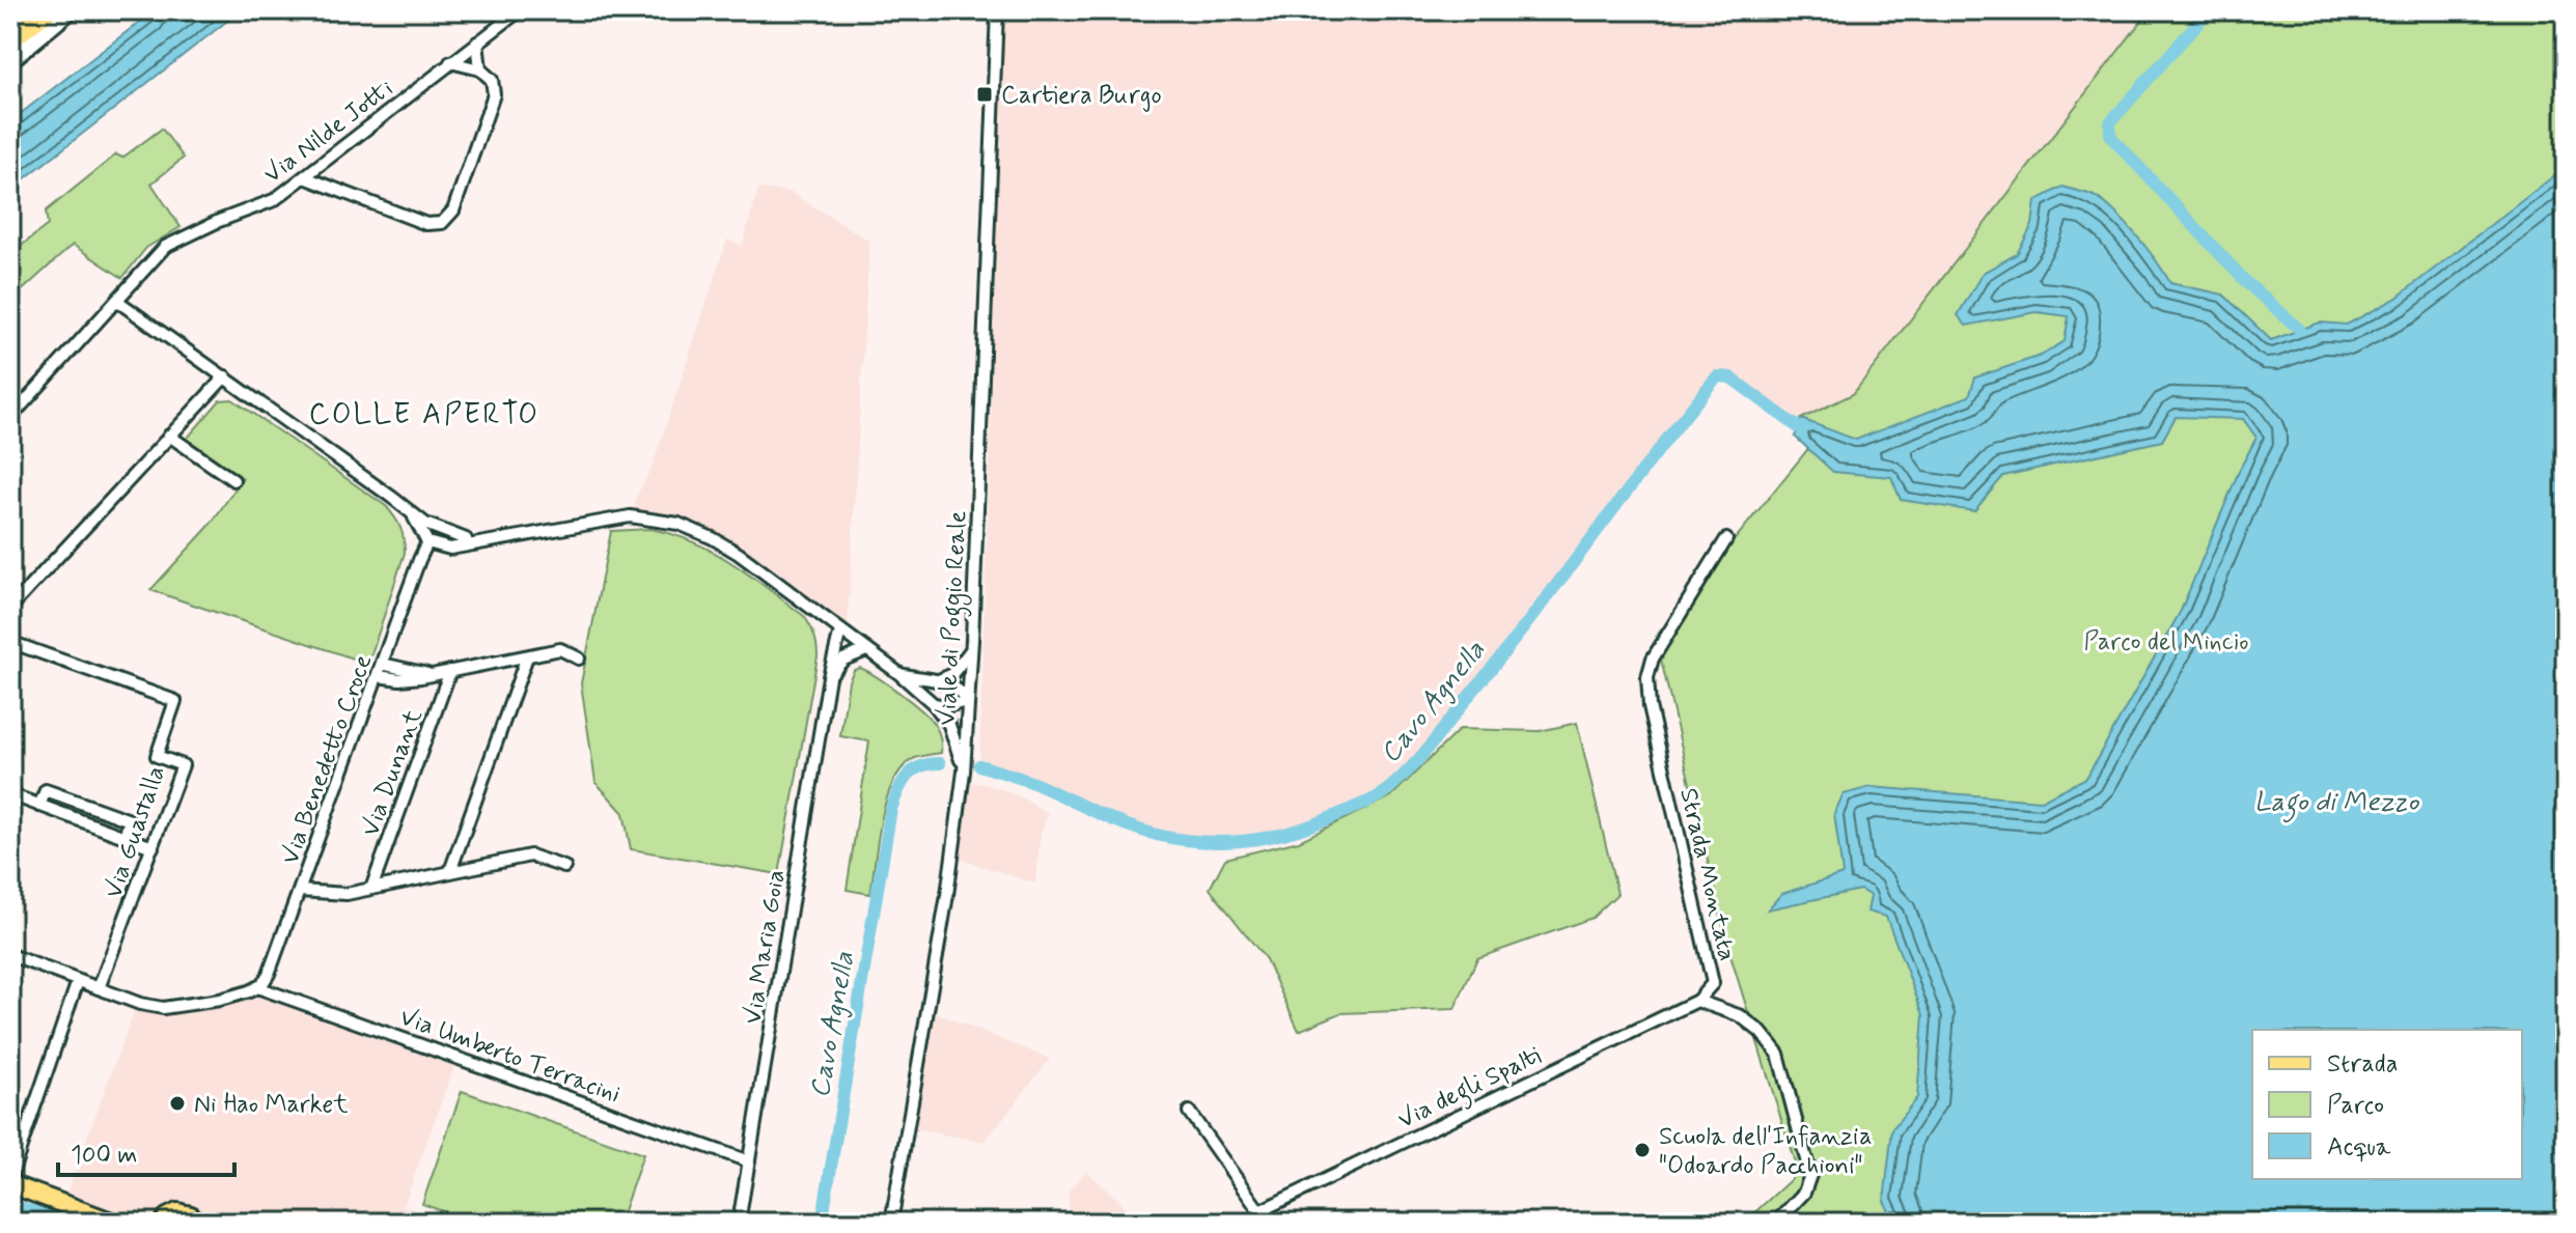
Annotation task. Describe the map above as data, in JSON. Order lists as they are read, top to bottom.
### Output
{
  "streets": {
    "street": [
      "Via Nilde Jotti",
      "Viale di Poggio Reale",
      "Via Benedetto Croce",
      "Via Dunant",
      "Via Guastalla",
      "Strada Montata",
      "Via Maria Goia",
      "Via Umberto Terracini",
      "Via degli Spalti"
    ]
  },
  "crossings": [
    ["Via Benedetto Croce", "Via Umberto Terracini"],
    ["Strada Montata", "Via degli Spalti"],
    ["Via Maria Goia", "Via Umberto Terracini"]
  ],
  "districts": ["COLLE APERTO"],
  "water": ["Cavo Agnella", "Lago di Mezzo"],
  "parks": ["Parco del Mincio"],
  "places": {
    "transit": ["Cartiera Burgo"],
    "other": ["Ni Hao Market", "Scuola dell'Infanzia \"Odoardo Pacchioni\""]
  },
  "legend": ["Strada", "Parco", "Acqua"],
  "scale_bar": "100 m"
}
